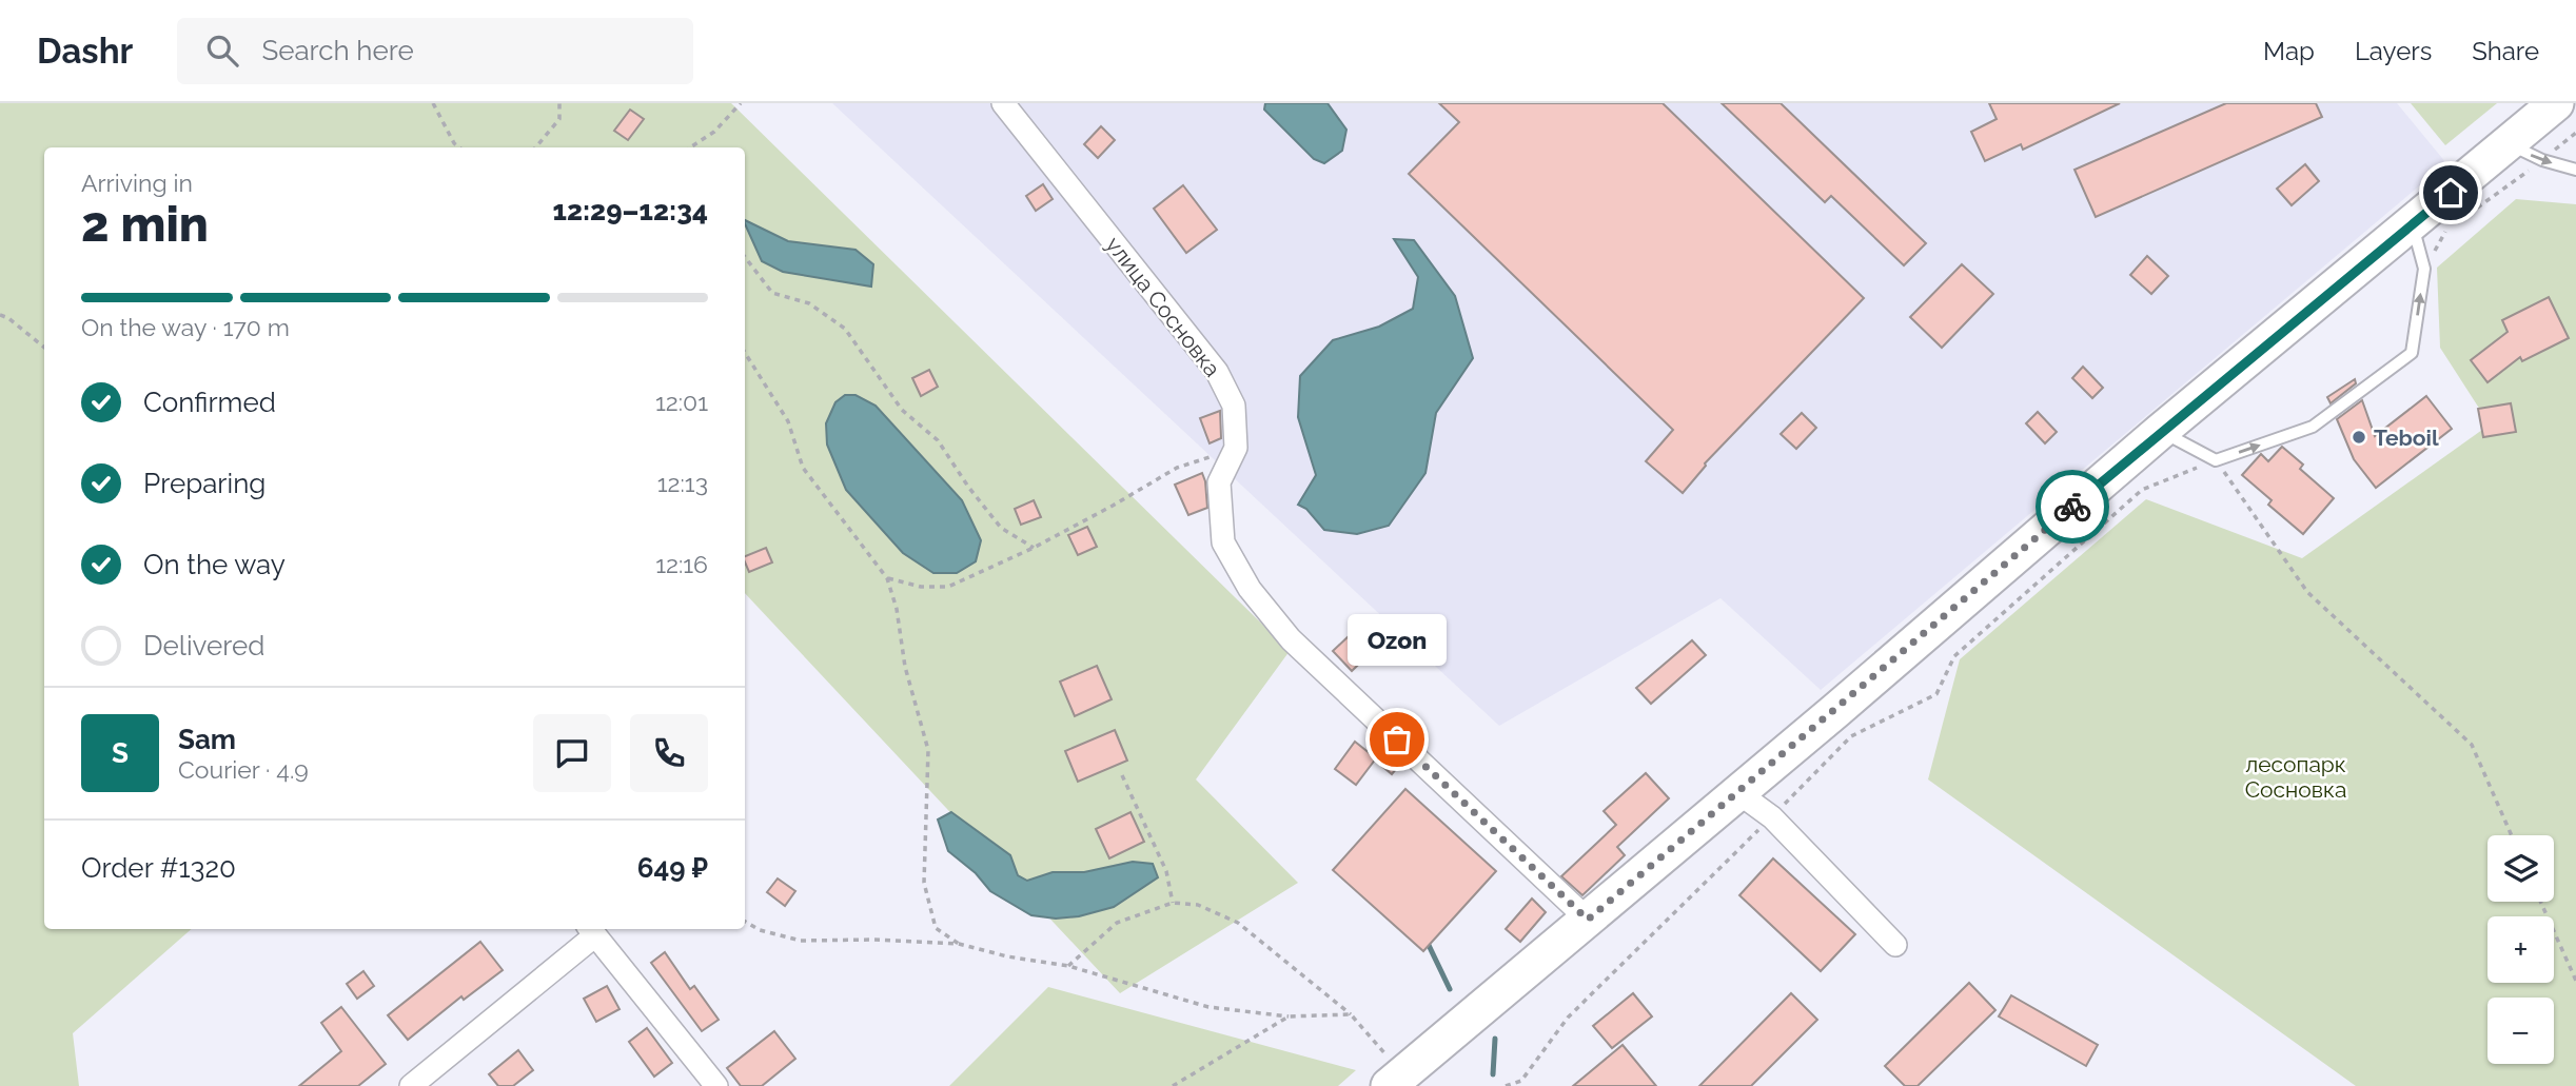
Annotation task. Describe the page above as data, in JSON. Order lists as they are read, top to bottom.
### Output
{
  "streets": {
    "street": ["улица Сосновка"]
  },
  "parks": ["лесопарк Сосновка"],
  "places": ["Teboil", "Ozon"],
  "page": {
    "header": "Dashr",
    "search": "Search here",
    "nav": ["Map", "Layers", "Share"],
    "heading": ["2 min", "Arriving in", "12:29–12:34"],
    "panel": [
      "Sam",
      "Courier · 4.9",
      "Order #1320",
      "649 ₽"
    ],
    "bar": "On the way · 170 m",
    "list": [
      ["Confirmed", "12:01"],
      ["Preparing", "12:13"],
      ["On the way", "12:16"],
      "Delivered"
    ],
    "bubble": "Ozon",
    "round": "S",
    "map_buttons": ["+", "−"]
  }
}
